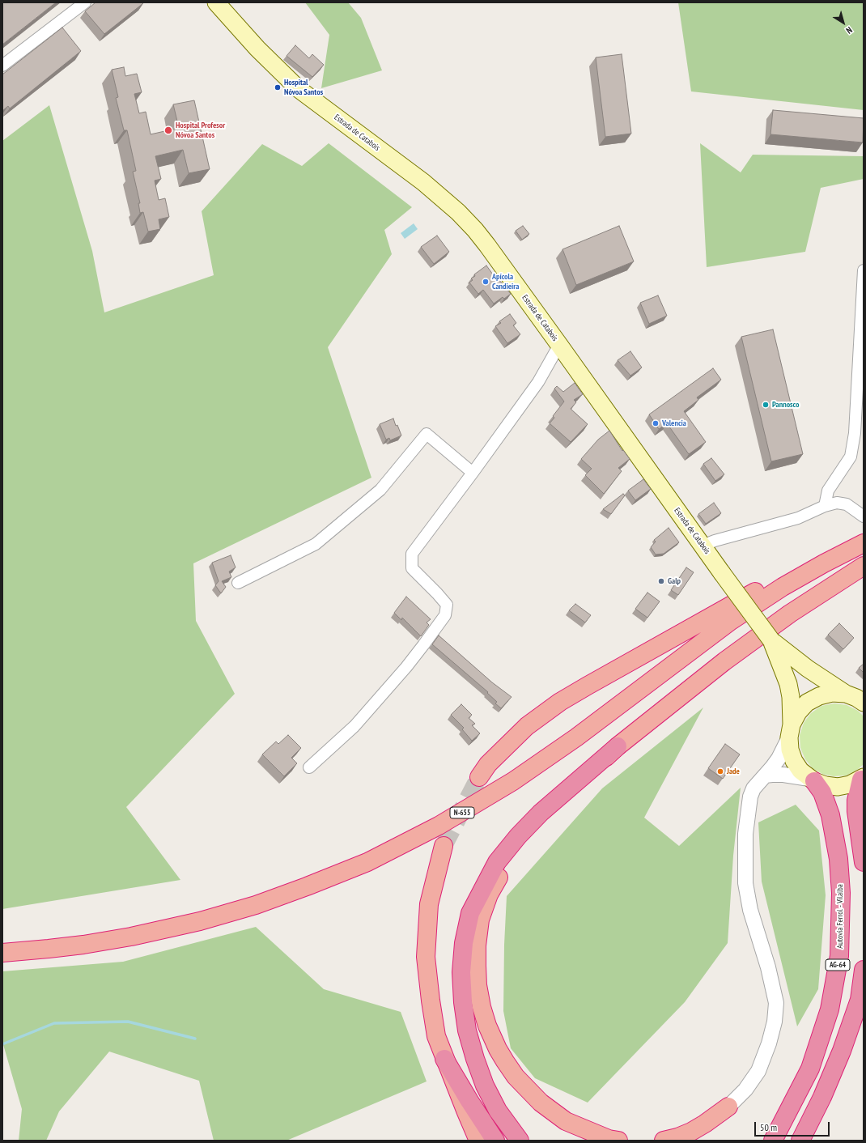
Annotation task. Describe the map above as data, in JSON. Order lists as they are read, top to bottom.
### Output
{
  "streets": {
    "highway": ["N-655", "Autovía Ferrol - Vilalba", "AG-64"],
    "main road": ["Estrada de Catabois"]
  },
  "places": [
    "Hospital Nóvoa Santos",
    "Hospital Profesor Nóvoa Santos",
    "Apícola Candieira",
    "Pannosco",
    "Valencia",
    "Galp",
    "Jade"
  ],
  "scale_bar": "50 m",
  "north": "bottom right"
}
